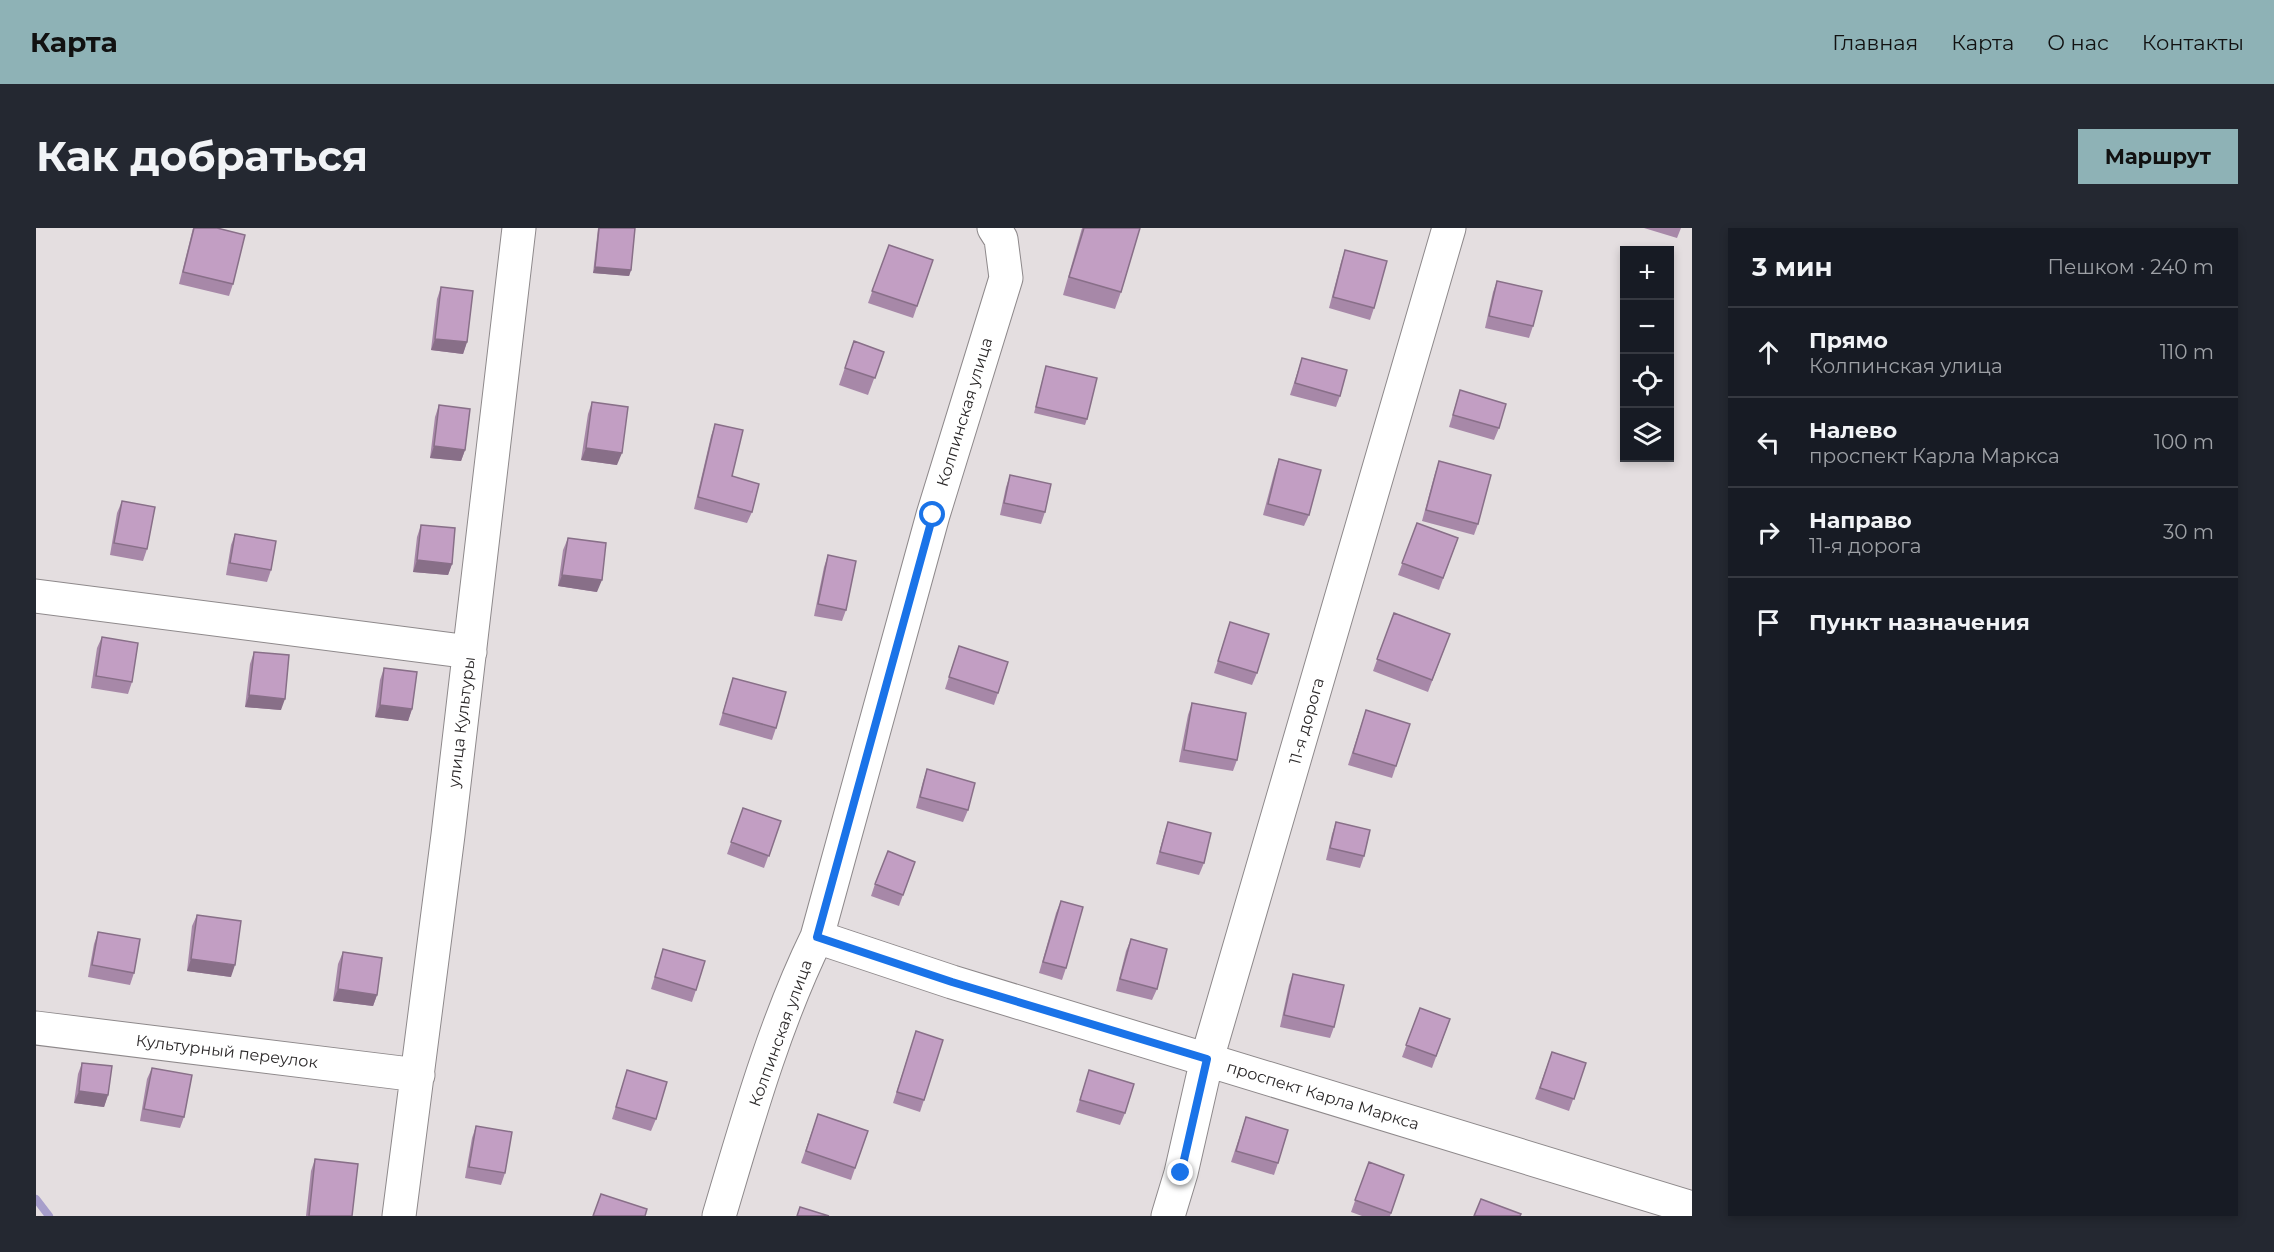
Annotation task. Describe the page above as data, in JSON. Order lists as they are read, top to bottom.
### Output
{
  "streets": {
    "street": [
      "Колпинская улица",
      "11-я дорога",
      "улица Культуры",
      "Культурный переулок",
      "проспект Карла Маркса"
    ]
  },
  "crossings": [
    ["Колпинская улица", "проспект Карла Маркса"],
    ["11-я дорога", "проспект Карла Маркса"],
    ["улица Культуры", "Культурный переулок"]
  ],
  "page": {
    "header": "Карта",
    "nav": [
      "Главная",
      "Карта",
      "О нас",
      "Контакты"
    ],
    "buttons": "Маршрут",
    "title": "Как добраться",
    "heading": ["3 мин", "Пешком · 240 m"],
    "map_buttons": ["+", "−"],
    "list": [
      ["Прямо", "Колпинская улица", "110 m"],
      ["Налево", "проспект Карла Маркса", "100 m"],
      ["Направо", "11-я дорога", "30 m"],
      "Пункт назначения"
    ]
  }
}
